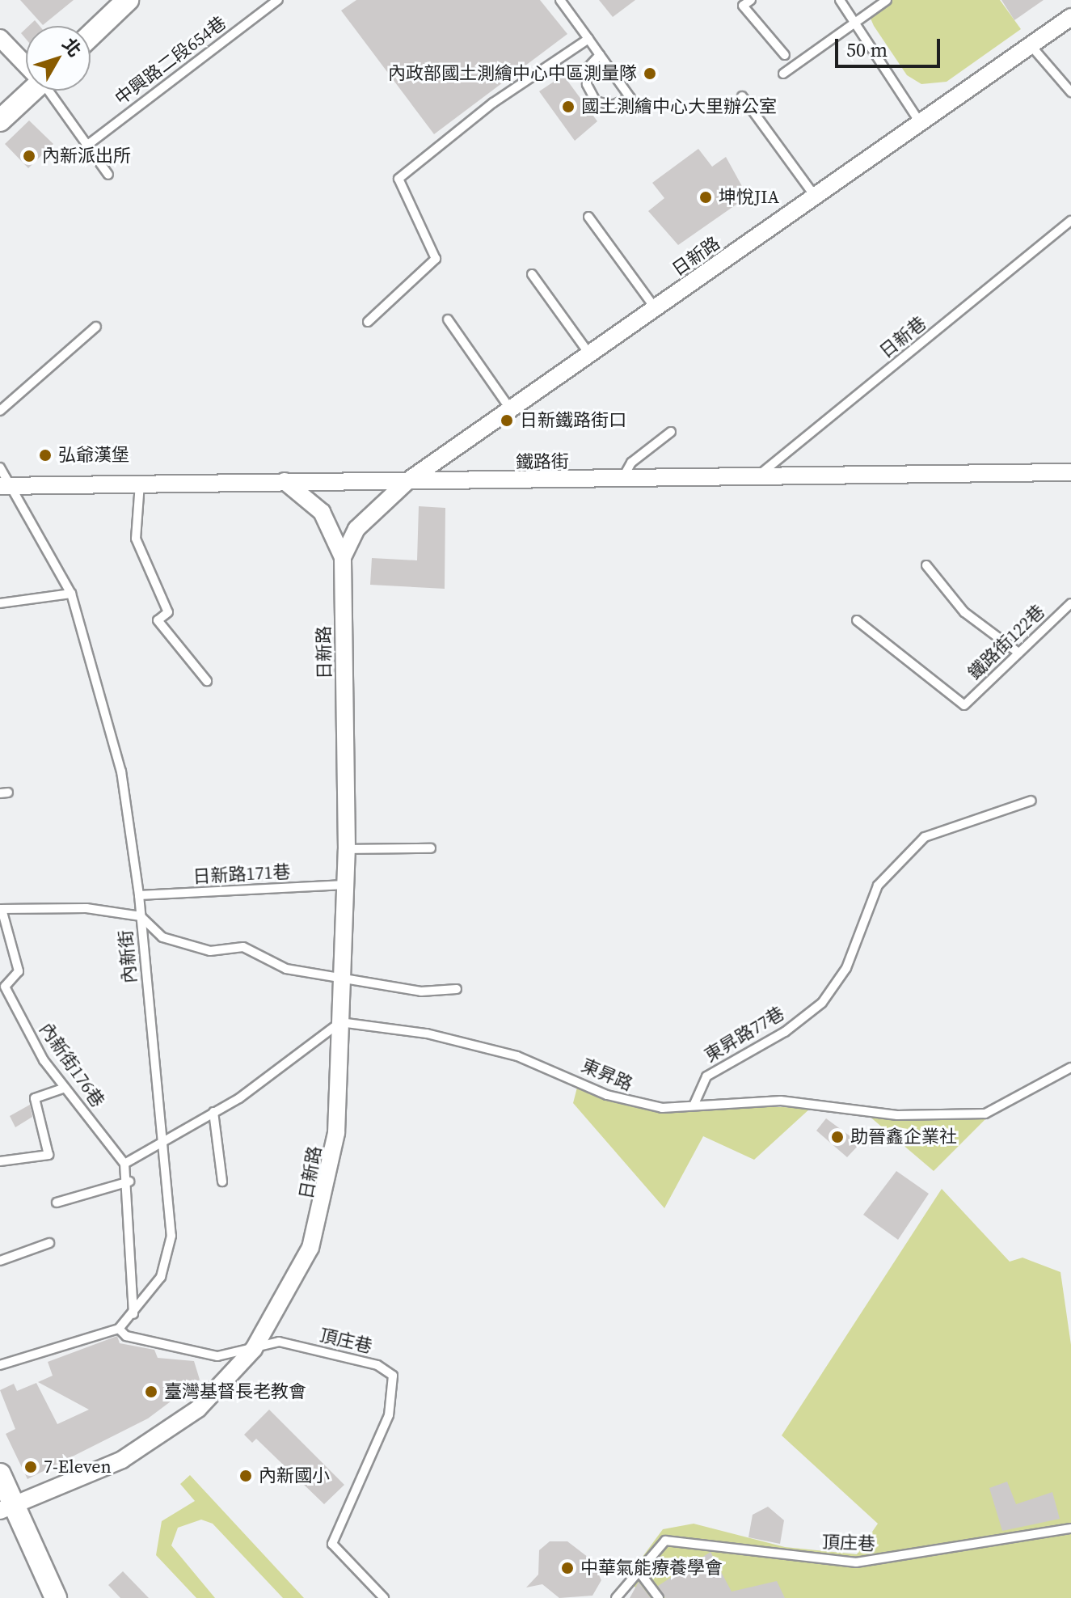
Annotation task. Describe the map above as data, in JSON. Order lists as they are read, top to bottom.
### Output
{
  "streets": {
    "street": ["日新路", "鐵路街"],
    "lane": [
      "中興路二段654巷",
      "日新巷",
      "鐵路街122巷",
      "日新路171巷",
      "內新街",
      "東昇路77巷",
      "內新街176巷",
      "東昇路",
      "頂庄巷"
    ]
  },
  "crossings": [
    ["日新路", "鐵路街"],
    ["日新路", "日新路171巷"],
    ["日新路", "東昇路"],
    ["日新路", "頂庄巷"],
    ["日新巷", "鐵路街"],
    ["鐵路街", "內新街"],
    ["日新路171巷", "內新街"],
    ["內新街", "內新街176巷"],
    ["內新街", "頂庄巷"],
    ["東昇路77巷", "東昇路"]
  ],
  "places": [
    "內政部國土測繪中心中區測量隊",
    "國土測繪中心大里辦公室",
    "內新派出所",
    "坤悅JIA",
    "日新鐵路街口",
    "弘爺漢堡",
    "助晉鑫企業社",
    "臺灣基督長老教會",
    "7-Eleven",
    "內新國小",
    "中華氣能療養學會"
  ],
  "scale_bar": "50 m",
  "north": "top right"
}
